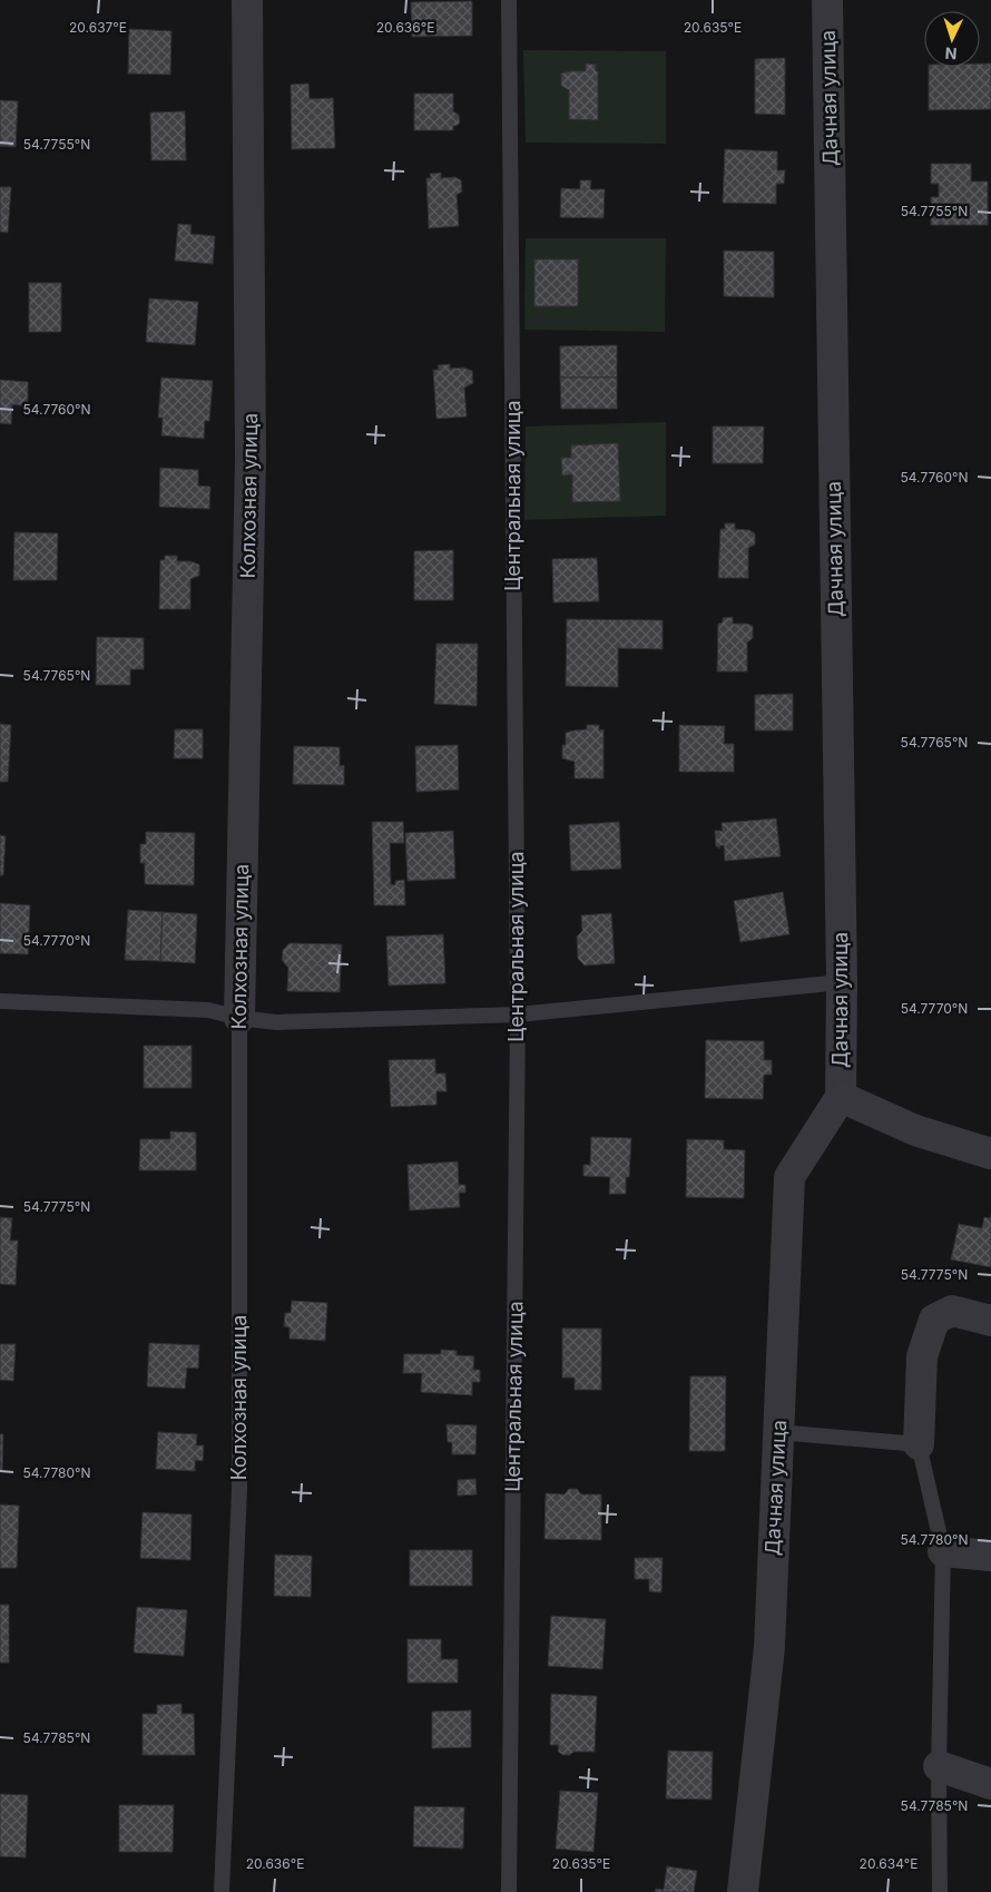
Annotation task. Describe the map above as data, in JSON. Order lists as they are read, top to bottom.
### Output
{
  "streets": {
    "street": ["Дачная улица", "Колхозная улица"],
    "lane": ["Центральная улица"]
  },
  "north": "bottom",
  "coordinates": [
    "20.637°E",
    "20.636°E",
    "20.635°E",
    "54.7755°N",
    "54.7760°N",
    "54.7765°N",
    "54.7770°N",
    "54.7775°N",
    "54.7780°N",
    "54.7785°N",
    "20.634°E"
  ]
}
